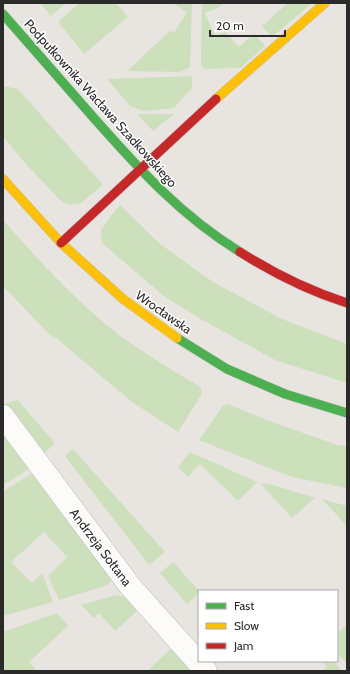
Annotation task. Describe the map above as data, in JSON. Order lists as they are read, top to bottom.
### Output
{
  "streets": {
    "street": ["Podpułkownika Wacława Szadkowskiego", "Wrocławska", "Andrzeja Sołtana"]
  },
  "legend": ["Fast", "Slow", "Jam"],
  "scale_bar": "20 m"
}
